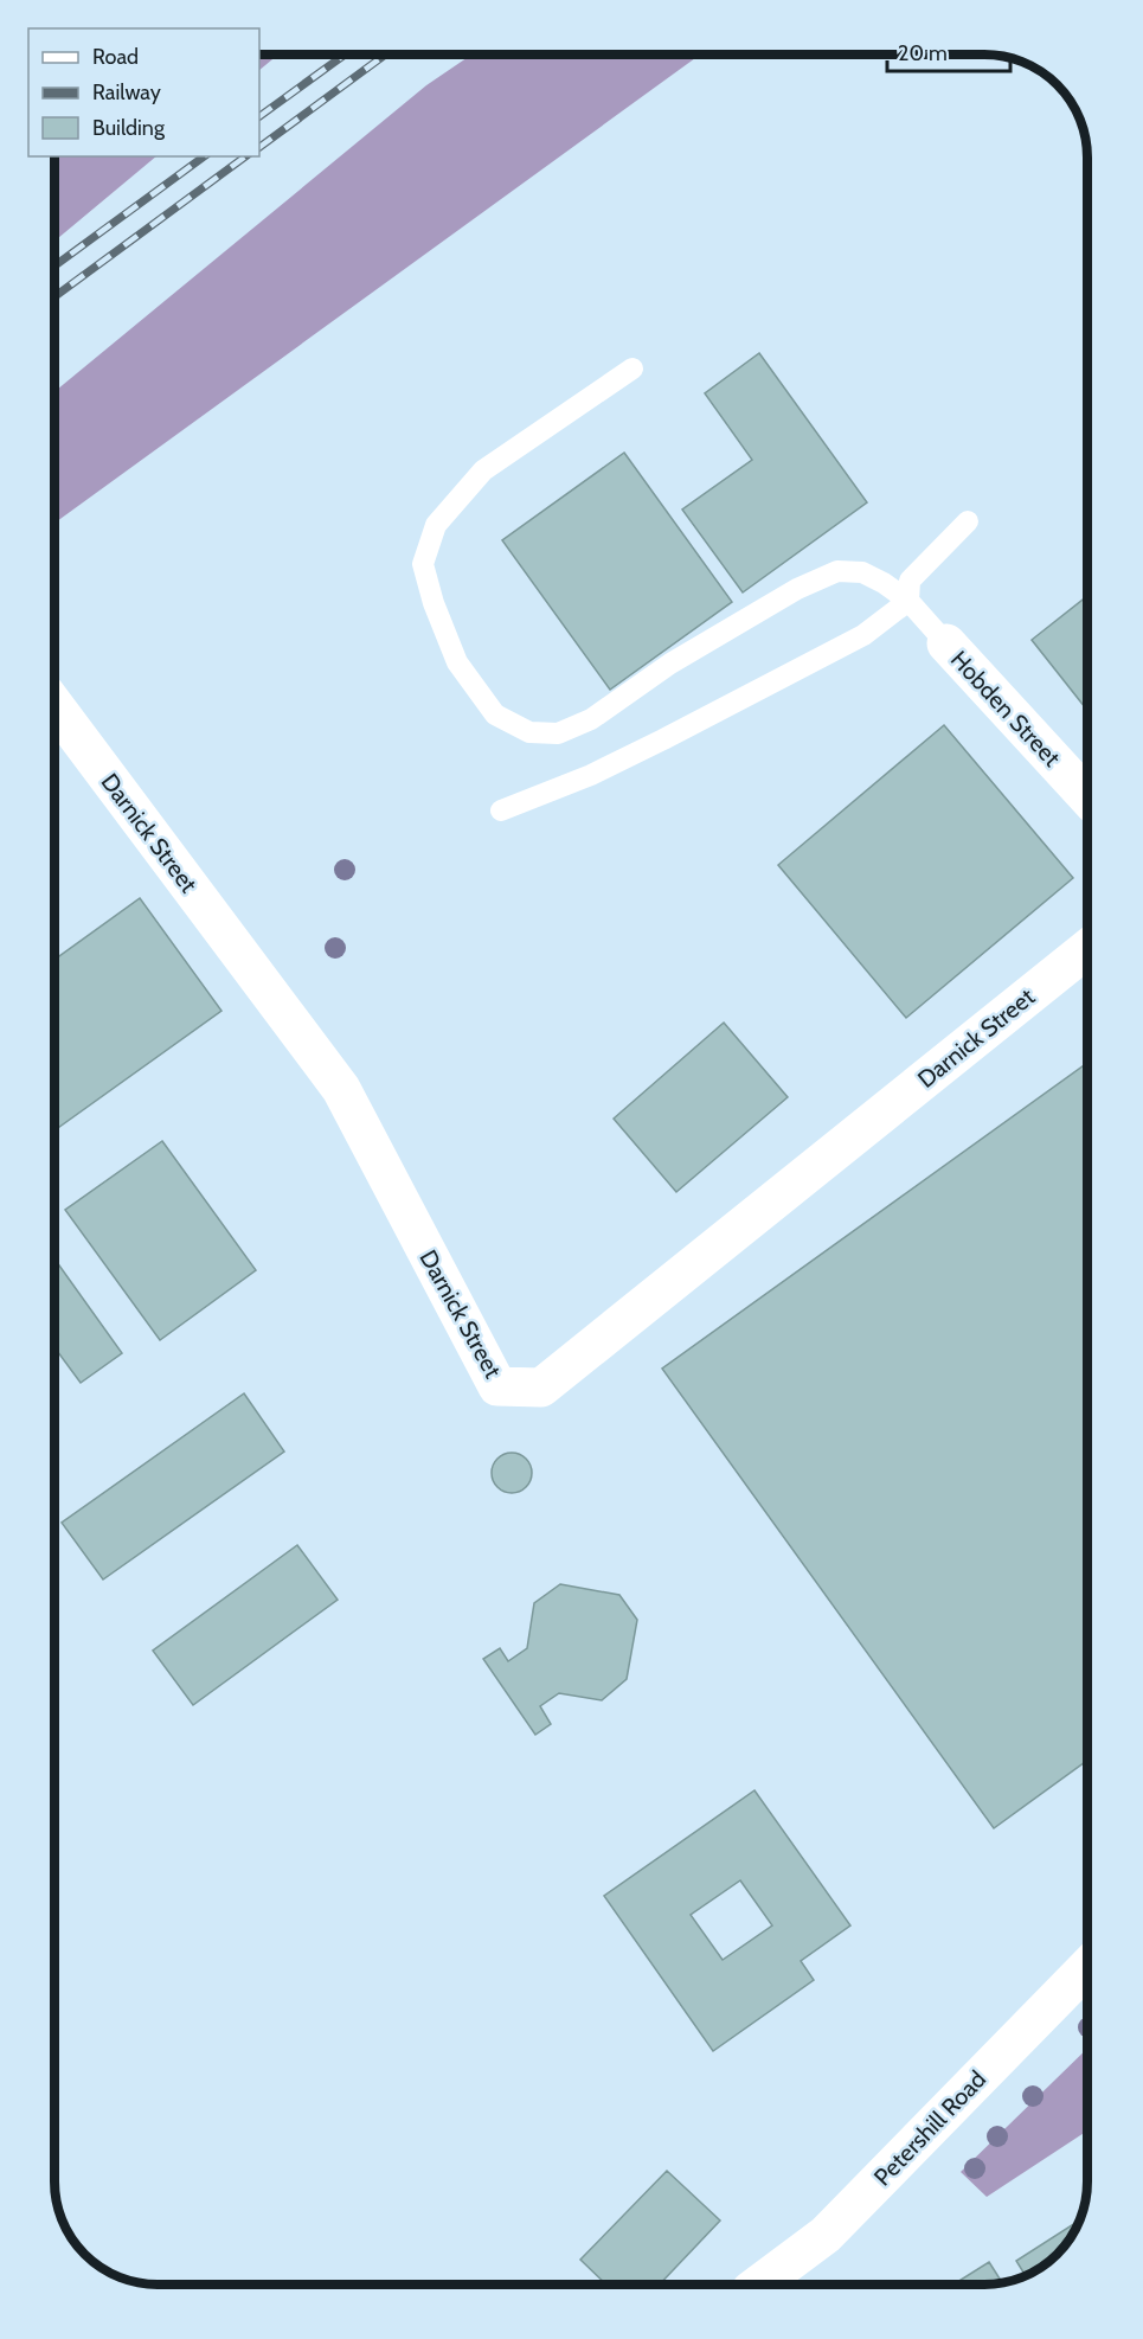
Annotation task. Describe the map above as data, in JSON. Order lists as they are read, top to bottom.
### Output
{
  "streets": {
    "street": ["Hobden Street", "Darnick Street", "Petershill Road"]
  },
  "legend": ["Road", "Railway", "Building"],
  "scale_bar": "20 m"
}
